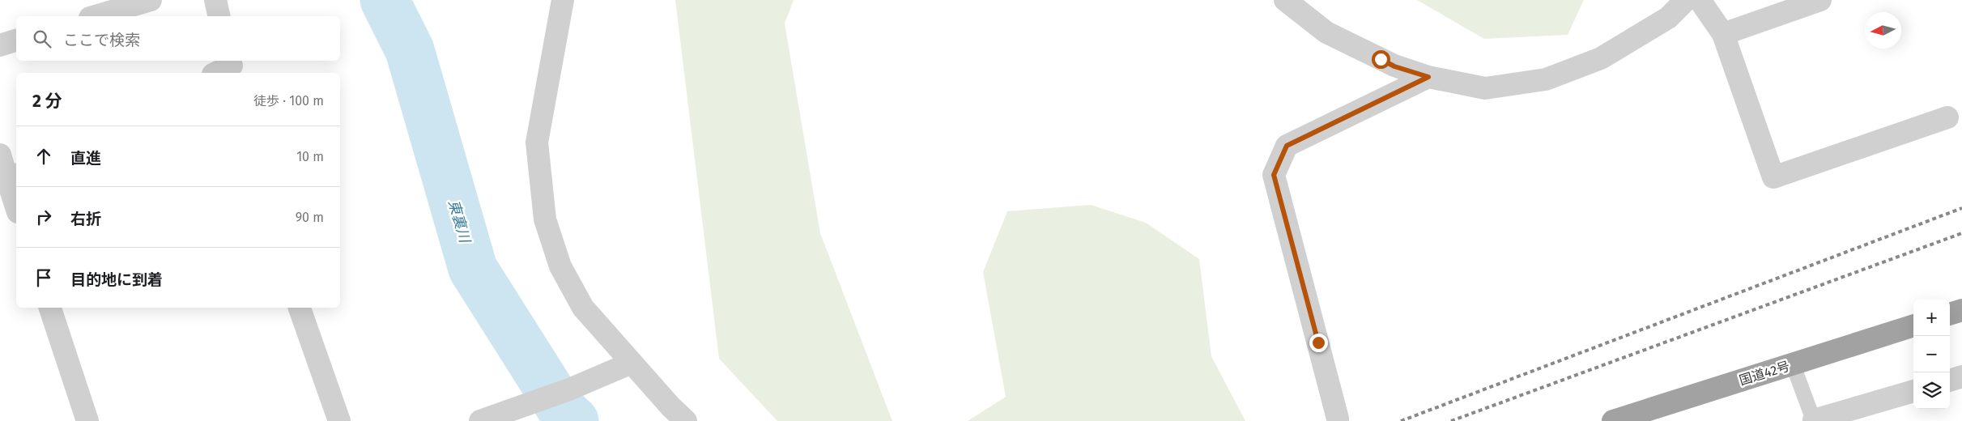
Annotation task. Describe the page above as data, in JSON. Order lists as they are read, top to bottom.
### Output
{
  "streets": {
    "highway": ["国道42号"]
  },
  "water": ["東裏川"],
  "north": "left",
  "page": {
    "search": "ここで検索",
    "heading": ["2 分", "徒歩 · 100 m"],
    "list": [
      ["直進", "10 m"],
      ["右折", "90 m"],
      "目的地に到着"
    ],
    "map_buttons": ["+", "−"]
  }
}
